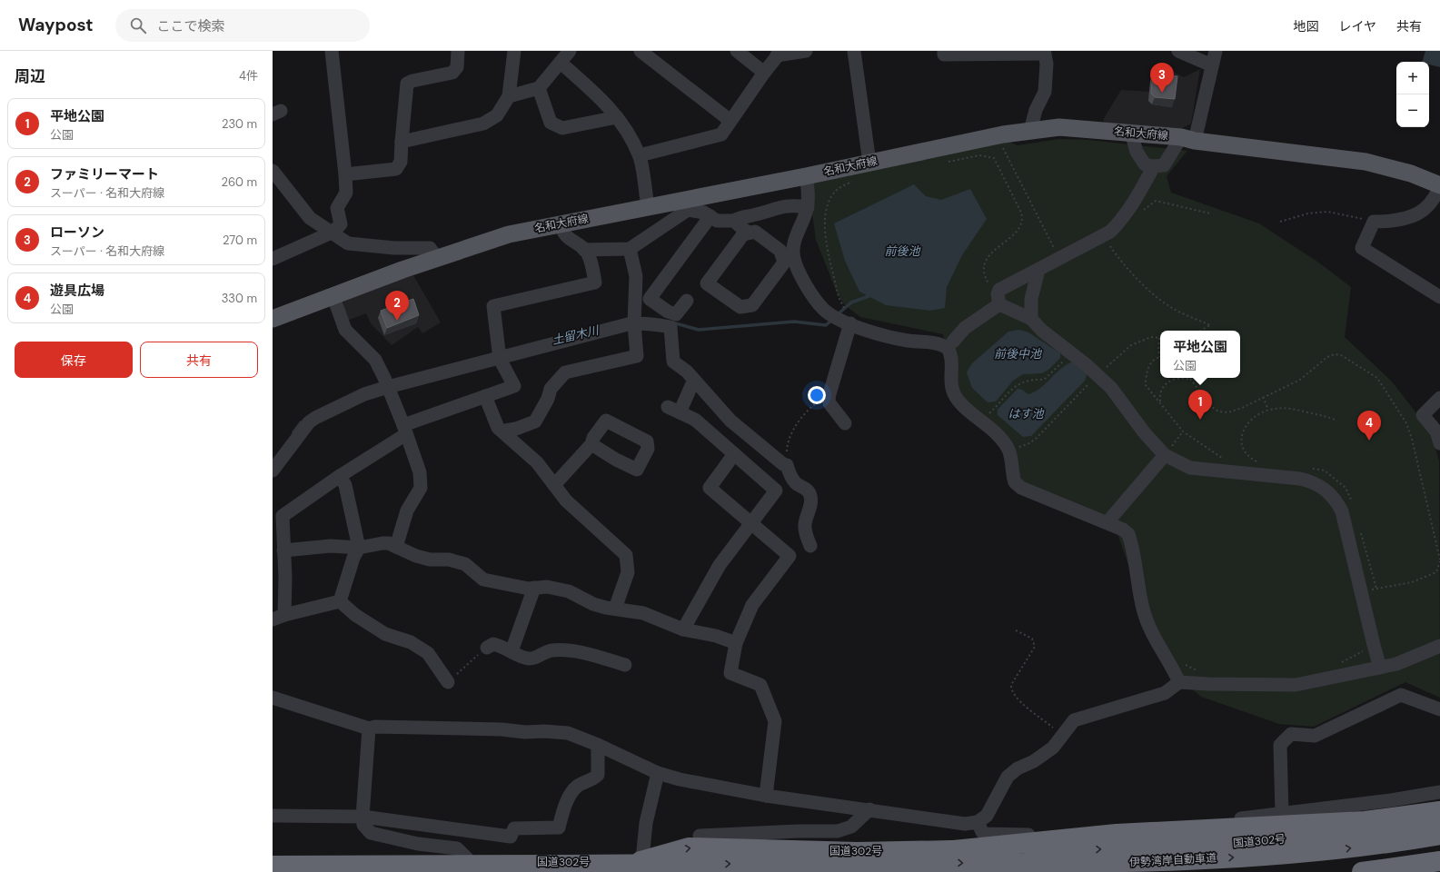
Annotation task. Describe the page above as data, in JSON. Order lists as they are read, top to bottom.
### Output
{
  "streets": {
    "highway": ["国道302号", "伊勢湾岸自動車道"],
    "main road": ["名和大府線"]
  },
  "water": [
    "前後池",
    "土留木川",
    "前後中池",
    "はす池"
  ],
  "page": {
    "header": "Waypost",
    "search": "ここで検索",
    "nav": ["地図", "レイヤ", "共有"],
    "heading": ["周辺", "4件"],
    "map_buttons": ["+", "−"],
    "pins": [
      "3",
      "2",
      "1",
      "4"
    ],
    "list": [
      {
        "mark": "1",
        "name": "平地公園",
        "note": "公園",
        "value": "230 m"
      },
      {
        "mark": "2",
        "name": "ファミリーマート",
        "note": "スーパー · 名和大府線",
        "value": "260 m"
      },
      {
        "mark": "3",
        "name": "ローソン",
        "note": "スーパー · 名和大府線",
        "value": "270 m"
      },
      {
        "mark": "4",
        "name": "遊具広場",
        "note": "公園",
        "value": "330 m"
      }
    ],
    "buttons": ["保存", "共有"],
    "popup": ["平地公園", "公園"]
  }
}
